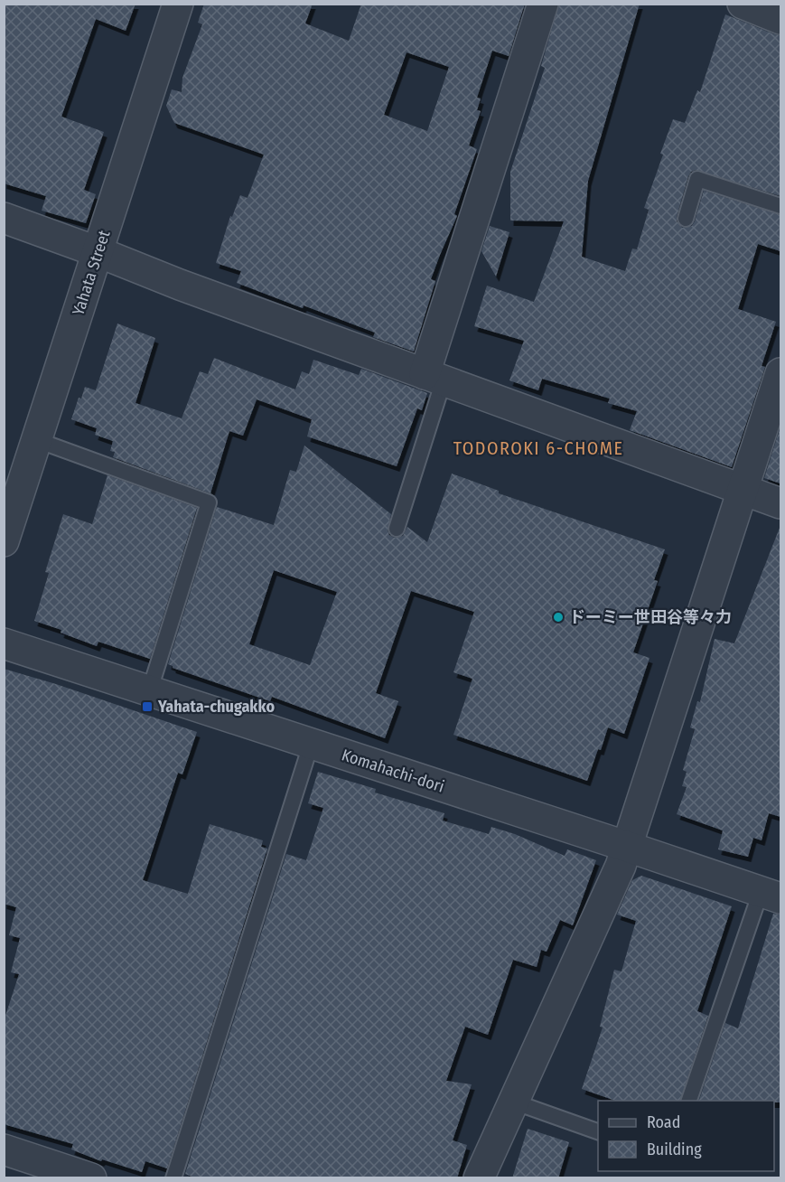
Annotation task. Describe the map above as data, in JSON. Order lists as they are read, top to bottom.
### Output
{
  "streets": {
    "street": ["Yahata Street", "Komahachi-dori"]
  },
  "districts": ["TODOROKI 6-CHOME"],
  "places": {
    "other": ["ドーミー世田谷等々力"],
    "transit": ["Yahata-chugakko"]
  },
  "legend": ["Road", "Building"]
}
